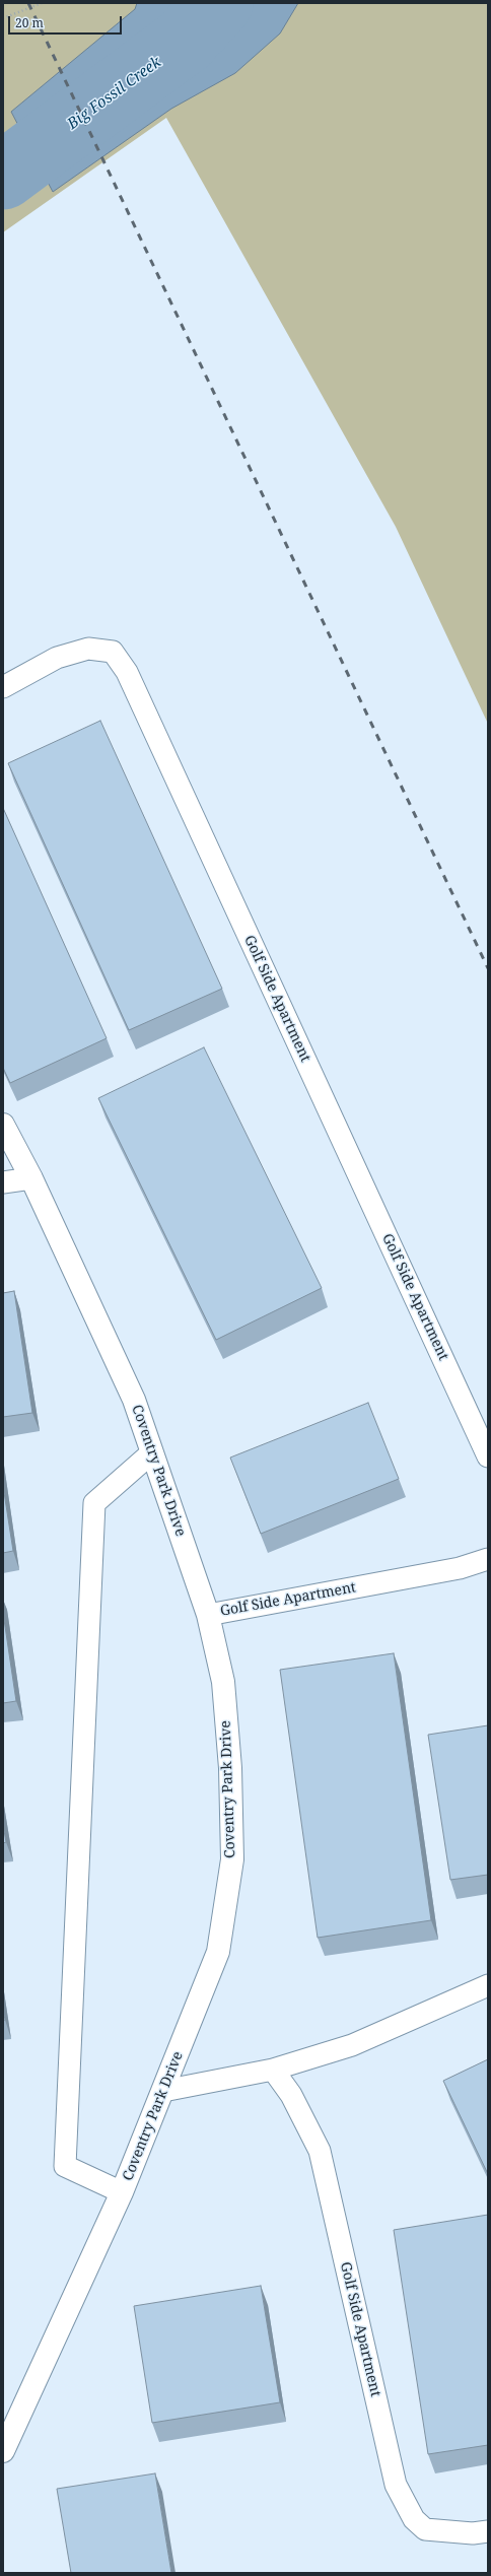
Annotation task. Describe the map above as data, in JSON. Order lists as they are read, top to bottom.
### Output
{
  "streets": {
    "street": ["Coventry Park Drive"],
    "lane": ["Golf Side Apartment"]
  },
  "crossings": [
    ["Golf Side Apartment", "Coventry Park Drive"]
  ],
  "water": ["Big Fossil Creek"],
  "scale_bar": "20 m"
}
